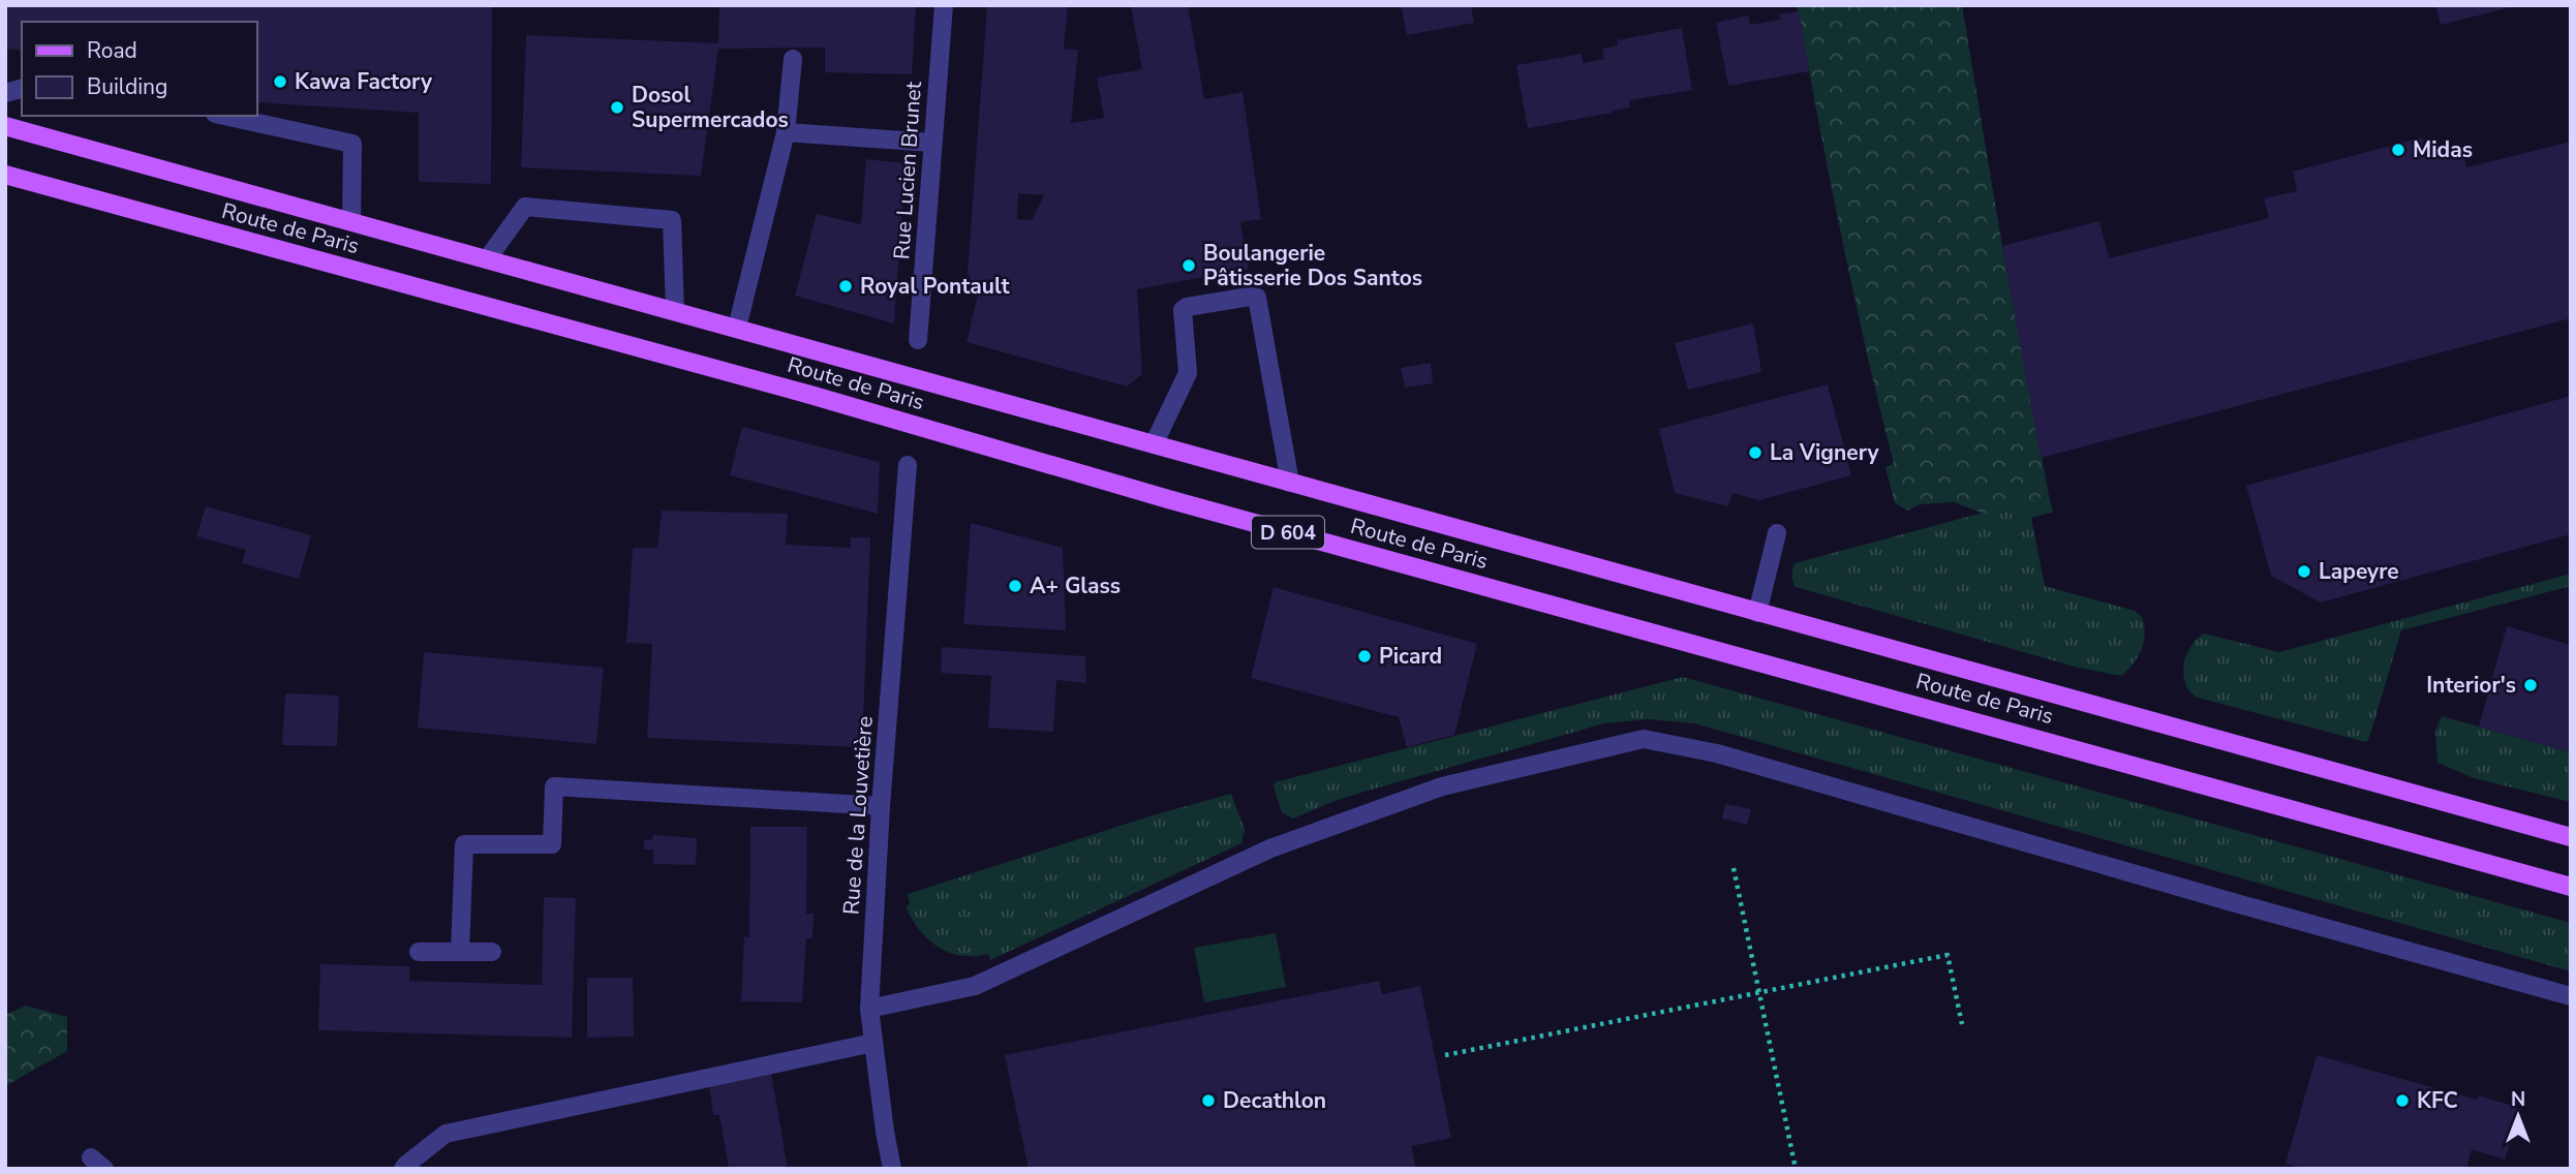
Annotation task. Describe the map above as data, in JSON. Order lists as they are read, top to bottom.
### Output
{
  "streets": {
    "main road": ["Route de Paris", "D 604"],
    "street": ["Rue Lucien Brunet", "Rue de la Louvetière"]
  },
  "places": [
    "Kawa Factory",
    "Dosol Supermercados",
    "Midas",
    "Boulangerie Pâtisserie Dos Santos",
    "Royal Pontault",
    "La Vignery",
    "Lapeyre",
    "A+ Glass",
    "Picard",
    "Interior's",
    "Decathlon",
    "KFC"
  ],
  "legend": ["Road", "Building"],
  "north": "top"
}
